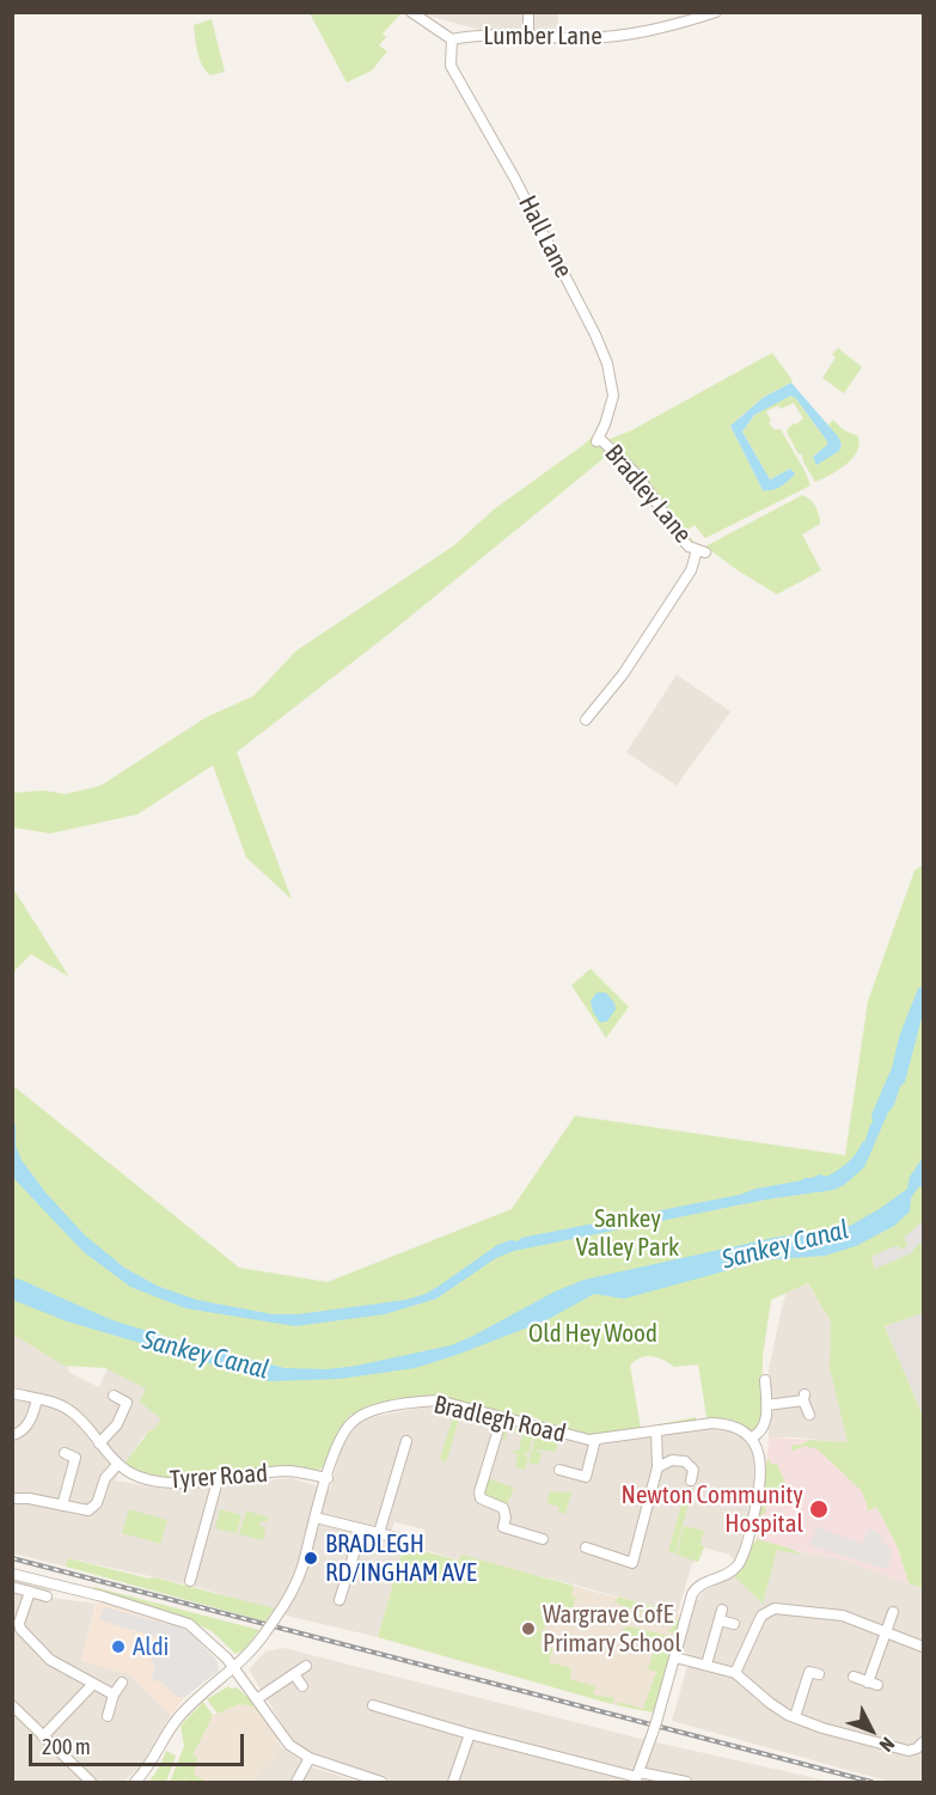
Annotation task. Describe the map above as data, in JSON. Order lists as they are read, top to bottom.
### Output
{
  "streets": {
    "street": [
      "Lumber Lane",
      "Hall Lane",
      "Bradley Lane",
      "Bradlegh Road",
      "Tyrer Road"
    ]
  },
  "crossings": [
    ["Lumber Lane", "Hall Lane"],
    ["Hall Lane", "Bradley Lane"],
    ["Bradlegh Road", "Tyrer Road"]
  ],
  "water": ["Sankey Canal"],
  "parks": ["Sankey Valley Park", "Old Hey Wood"],
  "places": [
    "Newton Community Hospital",
    "BRADLEGH RD/INGHAM AVE",
    "Wargrave CofE Primary School",
    "Aldi"
  ],
  "scale_bar": "200 m",
  "north": "bottom right"
}
